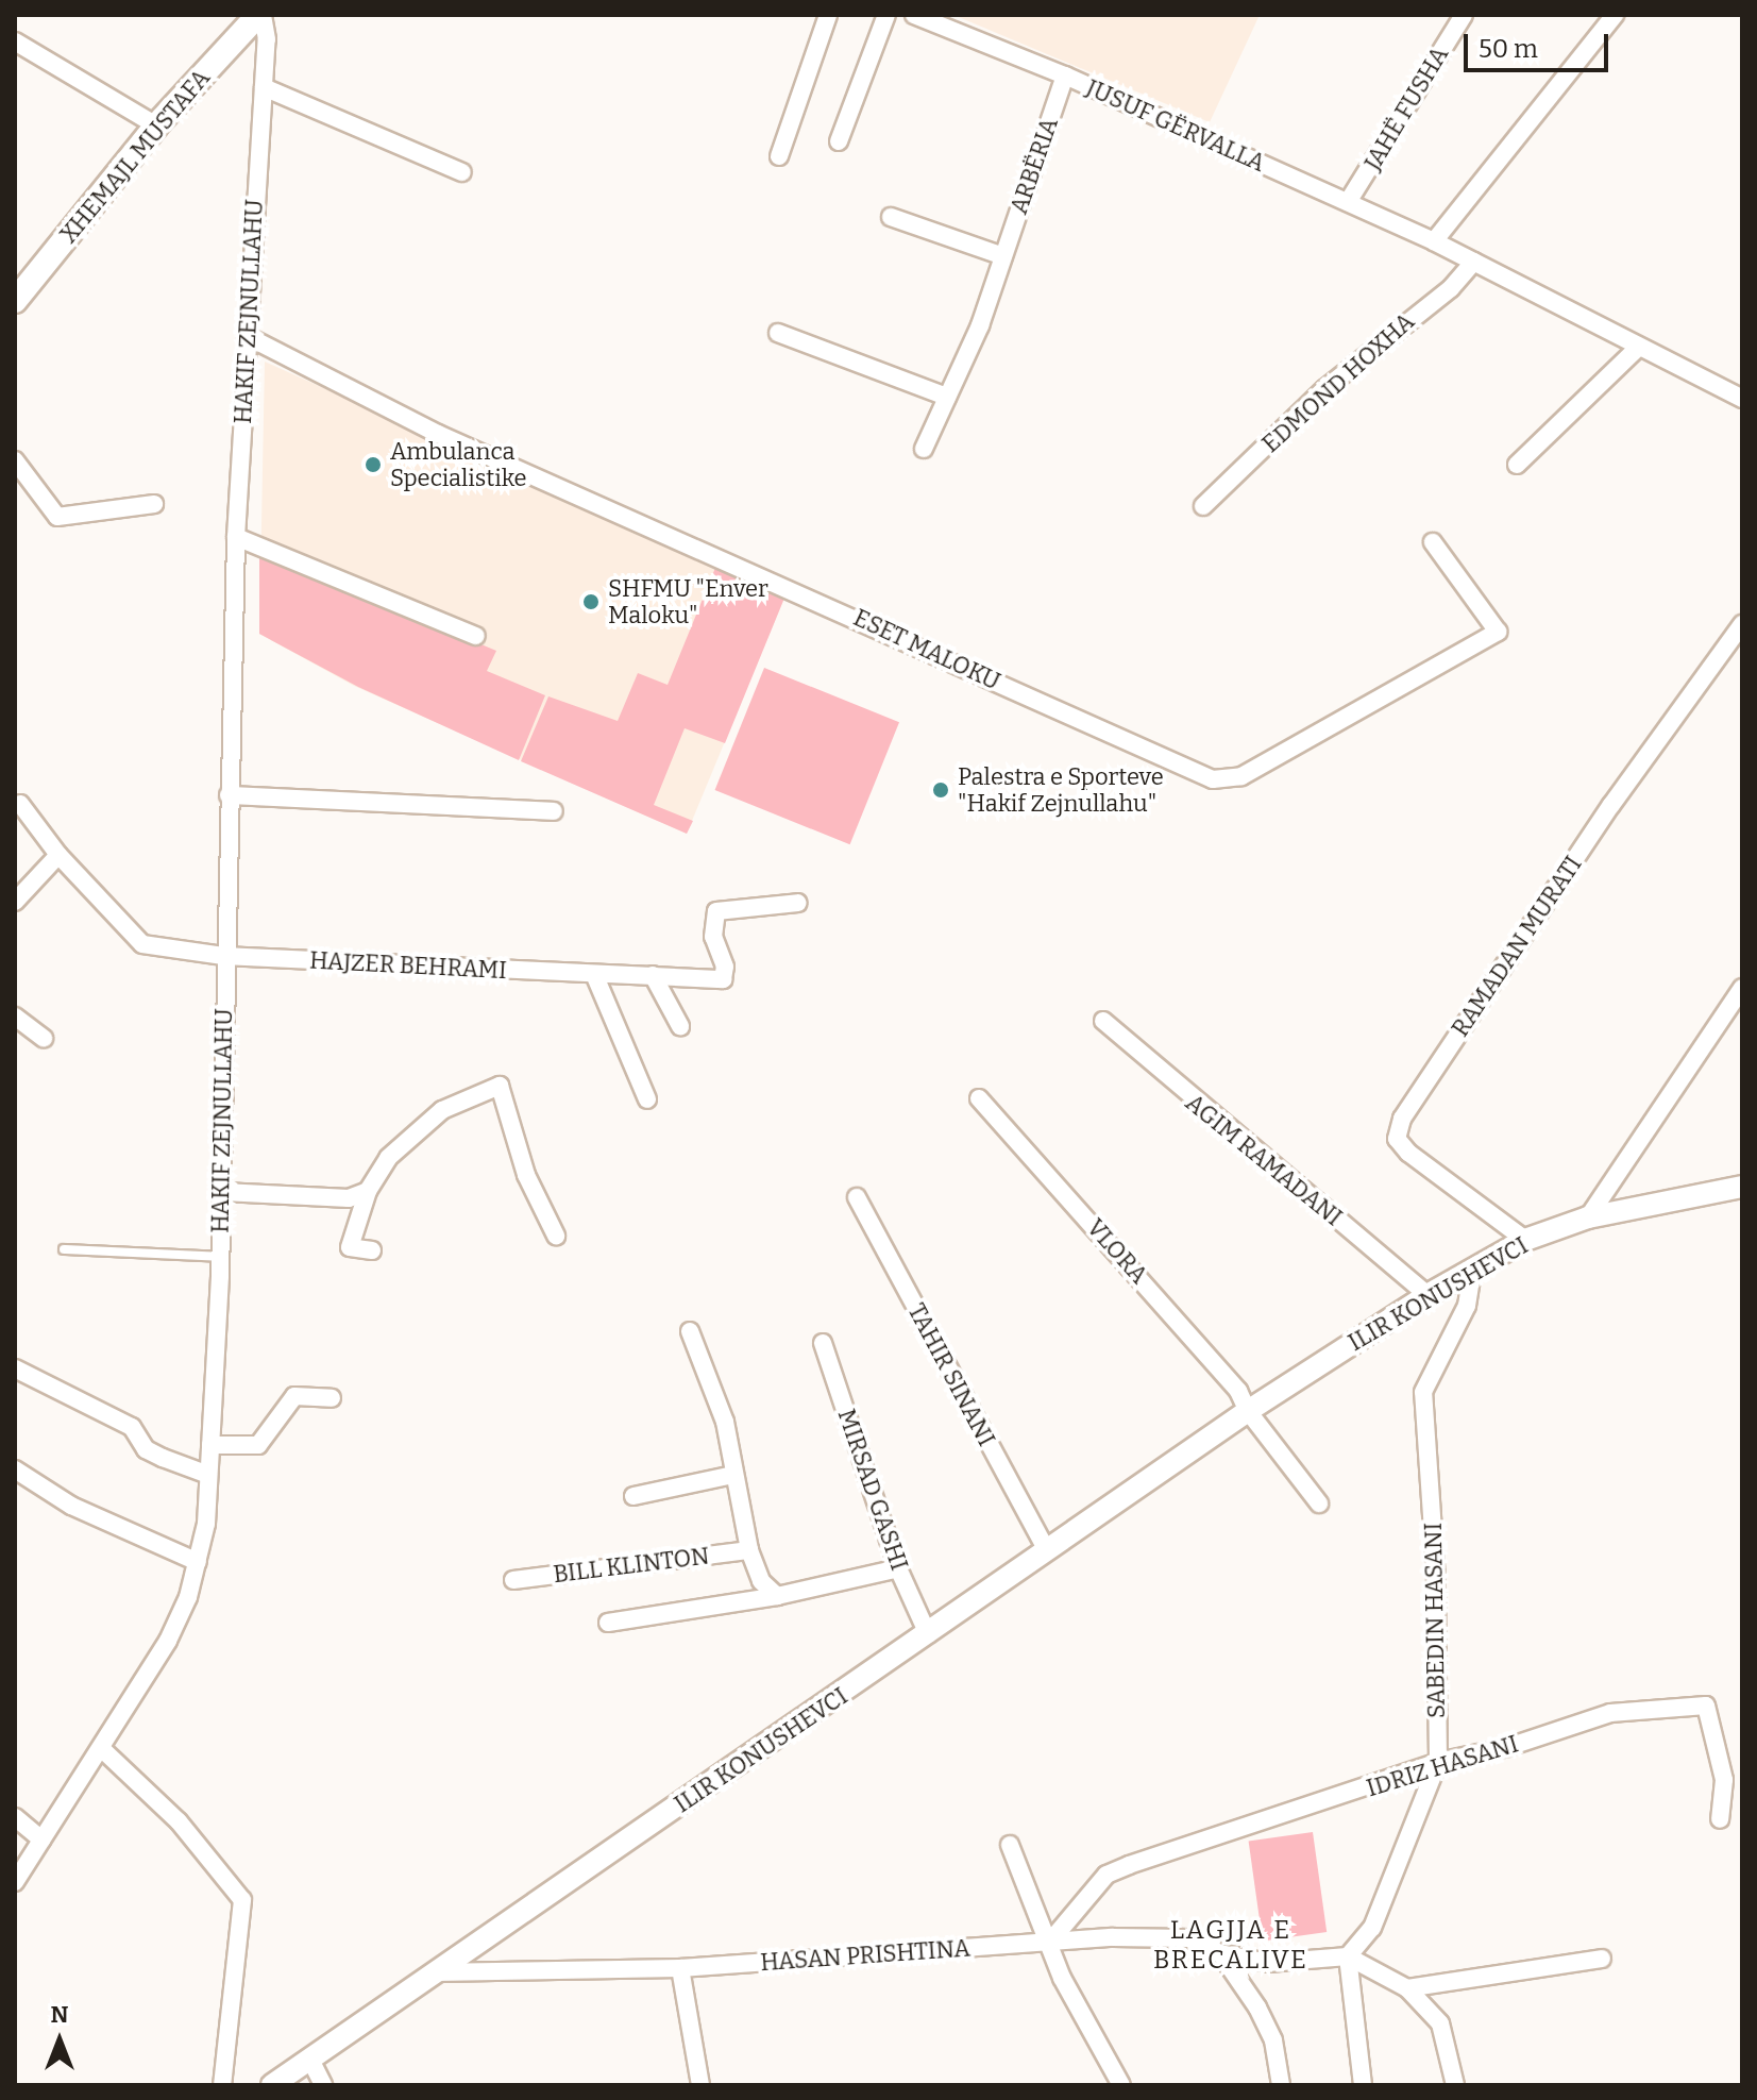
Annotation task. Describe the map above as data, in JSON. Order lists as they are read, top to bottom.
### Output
{
  "streets": {
    "main road": ["XHEMAJL MUSTAFA"],
    "street": [
      "JAHË FUSHA",
      "JUSUF GËRVALLA",
      "ARBËRIA",
      "HAKIF ZEJNULLAHU",
      "EDMOND HOXHA",
      "ESET MALOKU",
      "RAMADAN MURATI",
      "HAJZER BEHRAMI",
      "AGIM RAMADANI",
      "VLORA",
      "ILIR KONUSHEVCI",
      "TAHIR SINANI",
      "MIRSAD GASHI",
      "BILL KLINTON",
      "SABEDIN HASANI",
      "IDRIZ HASANI",
      "HASAN PRISHTINA"
    ]
  },
  "crossings": [
    ["JAHË FUSHA", "JUSUF GËRVALLA"],
    ["JUSUF GËRVALLA", "ARBËRIA"],
    ["JUSUF GËRVALLA", "EDMOND HOXHA"],
    ["XHEMAJL MUSTAFA", "HAKIF ZEJNULLAHU"],
    ["HAKIF ZEJNULLAHU", "ESET MALOKU"],
    ["HAKIF ZEJNULLAHU", "HAJZER BEHRAMI"],
    ["RAMADAN MURATI", "ILIR KONUSHEVCI"],
    ["AGIM RAMADANI", "ILIR KONUSHEVCI"],
    ["VLORA", "ILIR KONUSHEVCI"],
    ["ILIR KONUSHEVCI", "TAHIR SINANI"],
    ["ILIR KONUSHEVCI", "MIRSAD GASHI"],
    ["ILIR KONUSHEVCI", "SABEDIN HASANI"],
    ["ILIR KONUSHEVCI", "HASAN PRISHTINA"],
    ["MIRSAD GASHI", "BILL KLINTON"],
    ["SABEDIN HASANI", "IDRIZ HASANI"],
    ["IDRIZ HASANI", "HASAN PRISHTINA"]
  ],
  "districts": ["LAGJJA E BRECALIVE"],
  "places": ["Ambulanca Specialistike", "SHFMU \"Enver Maloku\"", "Palestra e Sporteve \"Hakif Zejnullahu\""],
  "scale_bar": "50 m",
  "north": "top"
}
